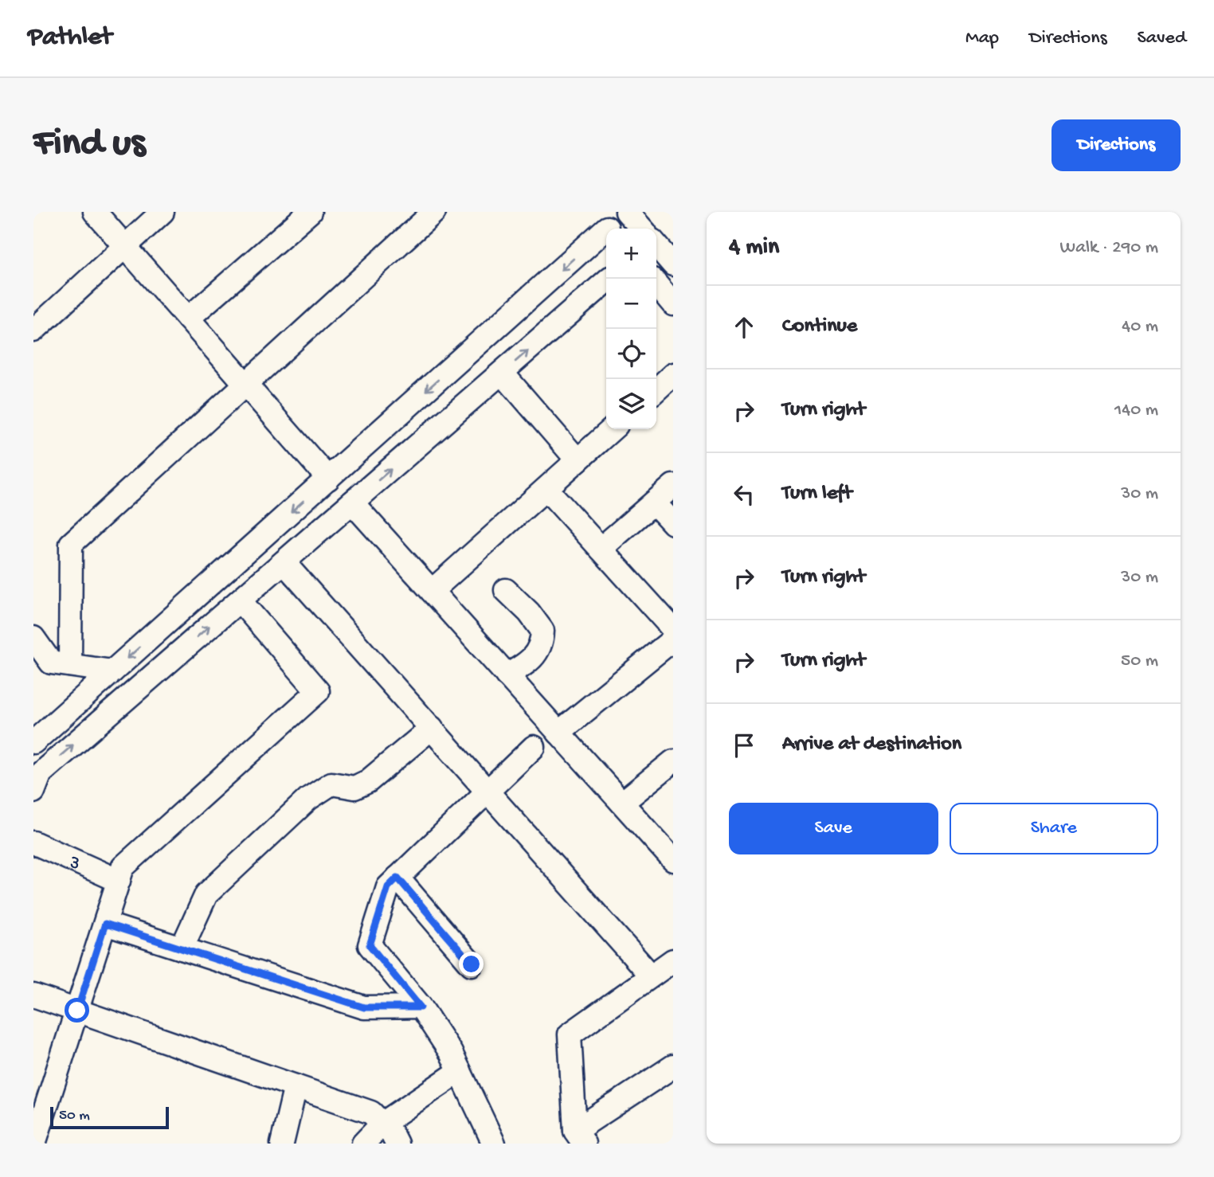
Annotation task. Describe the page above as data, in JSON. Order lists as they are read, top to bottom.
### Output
{
  "streets": {
    "street": ["3"]
  },
  "scale_bar": "50 m",
  "page": {
    "header": "Pathlet",
    "nav": ["Map", "Directions", "Saved"],
    "buttons": [
      "Directions",
      ["Save", "Share"]
    ],
    "title": "Find us",
    "heading": ["4 min", "Walk · 290 m"],
    "map_buttons": ["+", "−"],
    "list": [
      ["Continue", "40 m"],
      ["Turn right", "140 m"],
      ["Turn left", "30 m"],
      ["Turn right", "30 m"],
      ["Turn right", "50 m"],
      "Arrive at destination"
    ],
    "scale": "50 m"
  }
}
